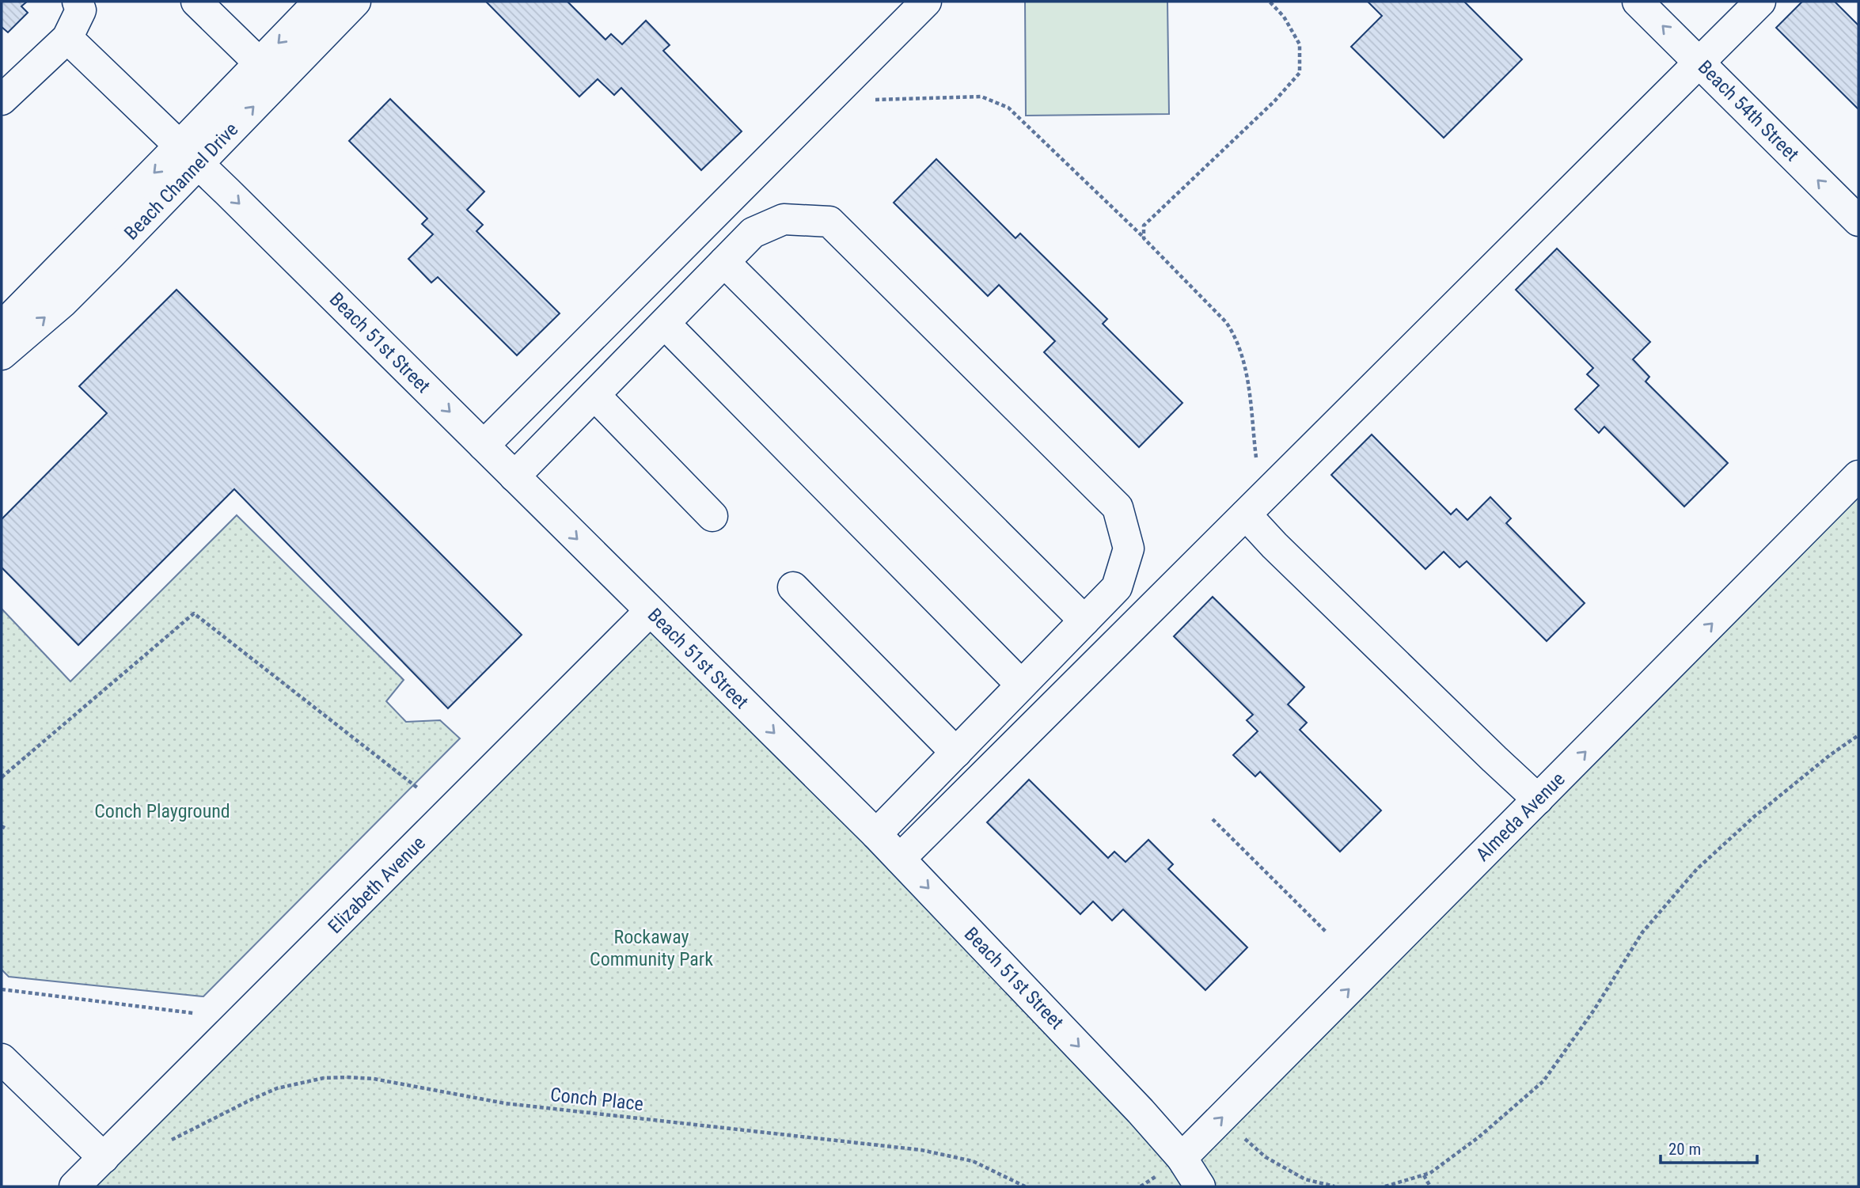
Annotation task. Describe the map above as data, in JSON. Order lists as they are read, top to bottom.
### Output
{
  "streets": {
    "street": [
      "Beach 54th Street",
      "Beach Channel Drive",
      "Beach 51st Street",
      "Almeda Avenue",
      "Elizabeth Avenue"
    ],
    "path": ["Conch Place"]
  },
  "crossings": [
    ["Beach Channel Drive", "Beach 51st Street"],
    ["Beach 51st Street", "Almeda Avenue"],
    ["Beach 51st Street", "Elizabeth Avenue"]
  ],
  "one_way": ["Beach 54th Street", "Almeda Avenue"],
  "parks": ["Conch Playground", "Rockaway Community Park"],
  "scale_bar": "20 m"
}
